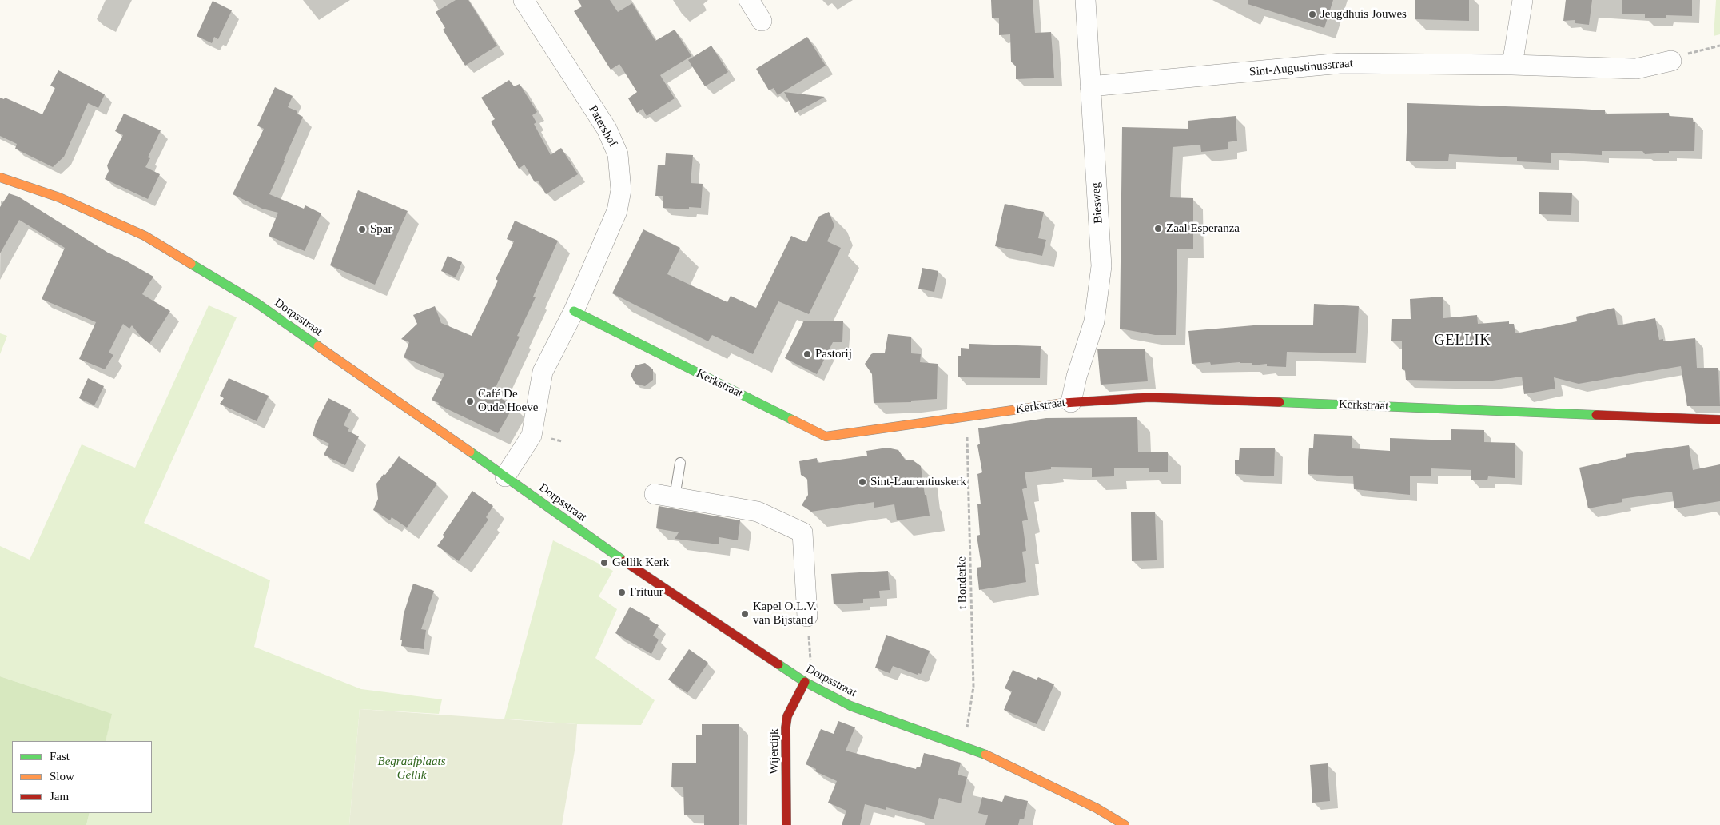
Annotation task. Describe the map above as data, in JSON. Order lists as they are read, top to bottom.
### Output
{
  "streets": {
    "street": [
      "Sint-Augustinusstraat",
      "Patershof",
      "Biesweg",
      "Dorpsstraat",
      "Kerkstraat",
      "Wijerdijk"
    ],
    "path": ["t Bonderke"]
  },
  "crossings": [
    ["Sint-Augustinusstraat", "Biesweg"],
    ["Patershof", "Kerkstraat"],
    ["Biesweg", "Kerkstraat"],
    ["Dorpsstraat", "t Bonderke"],
    ["Dorpsstraat", "Wijerdijk"],
    ["Kerkstraat", "t Bonderke"]
  ],
  "districts": ["GELLIK"],
  "parks": ["Begraafplaats Gellik"],
  "places": [
    "Jeugdhuis Jouwes",
    "Zaal Esperanza",
    "Spar",
    "Pastorij",
    "Café De Oude Hoeve",
    "Sint-Laurentiuskerk",
    "Gellik Kerk",
    "Frituur",
    "Kapel O.L.V. van Bijstand"
  ],
  "legend": ["Fast", "Slow", "Jam"]
}
